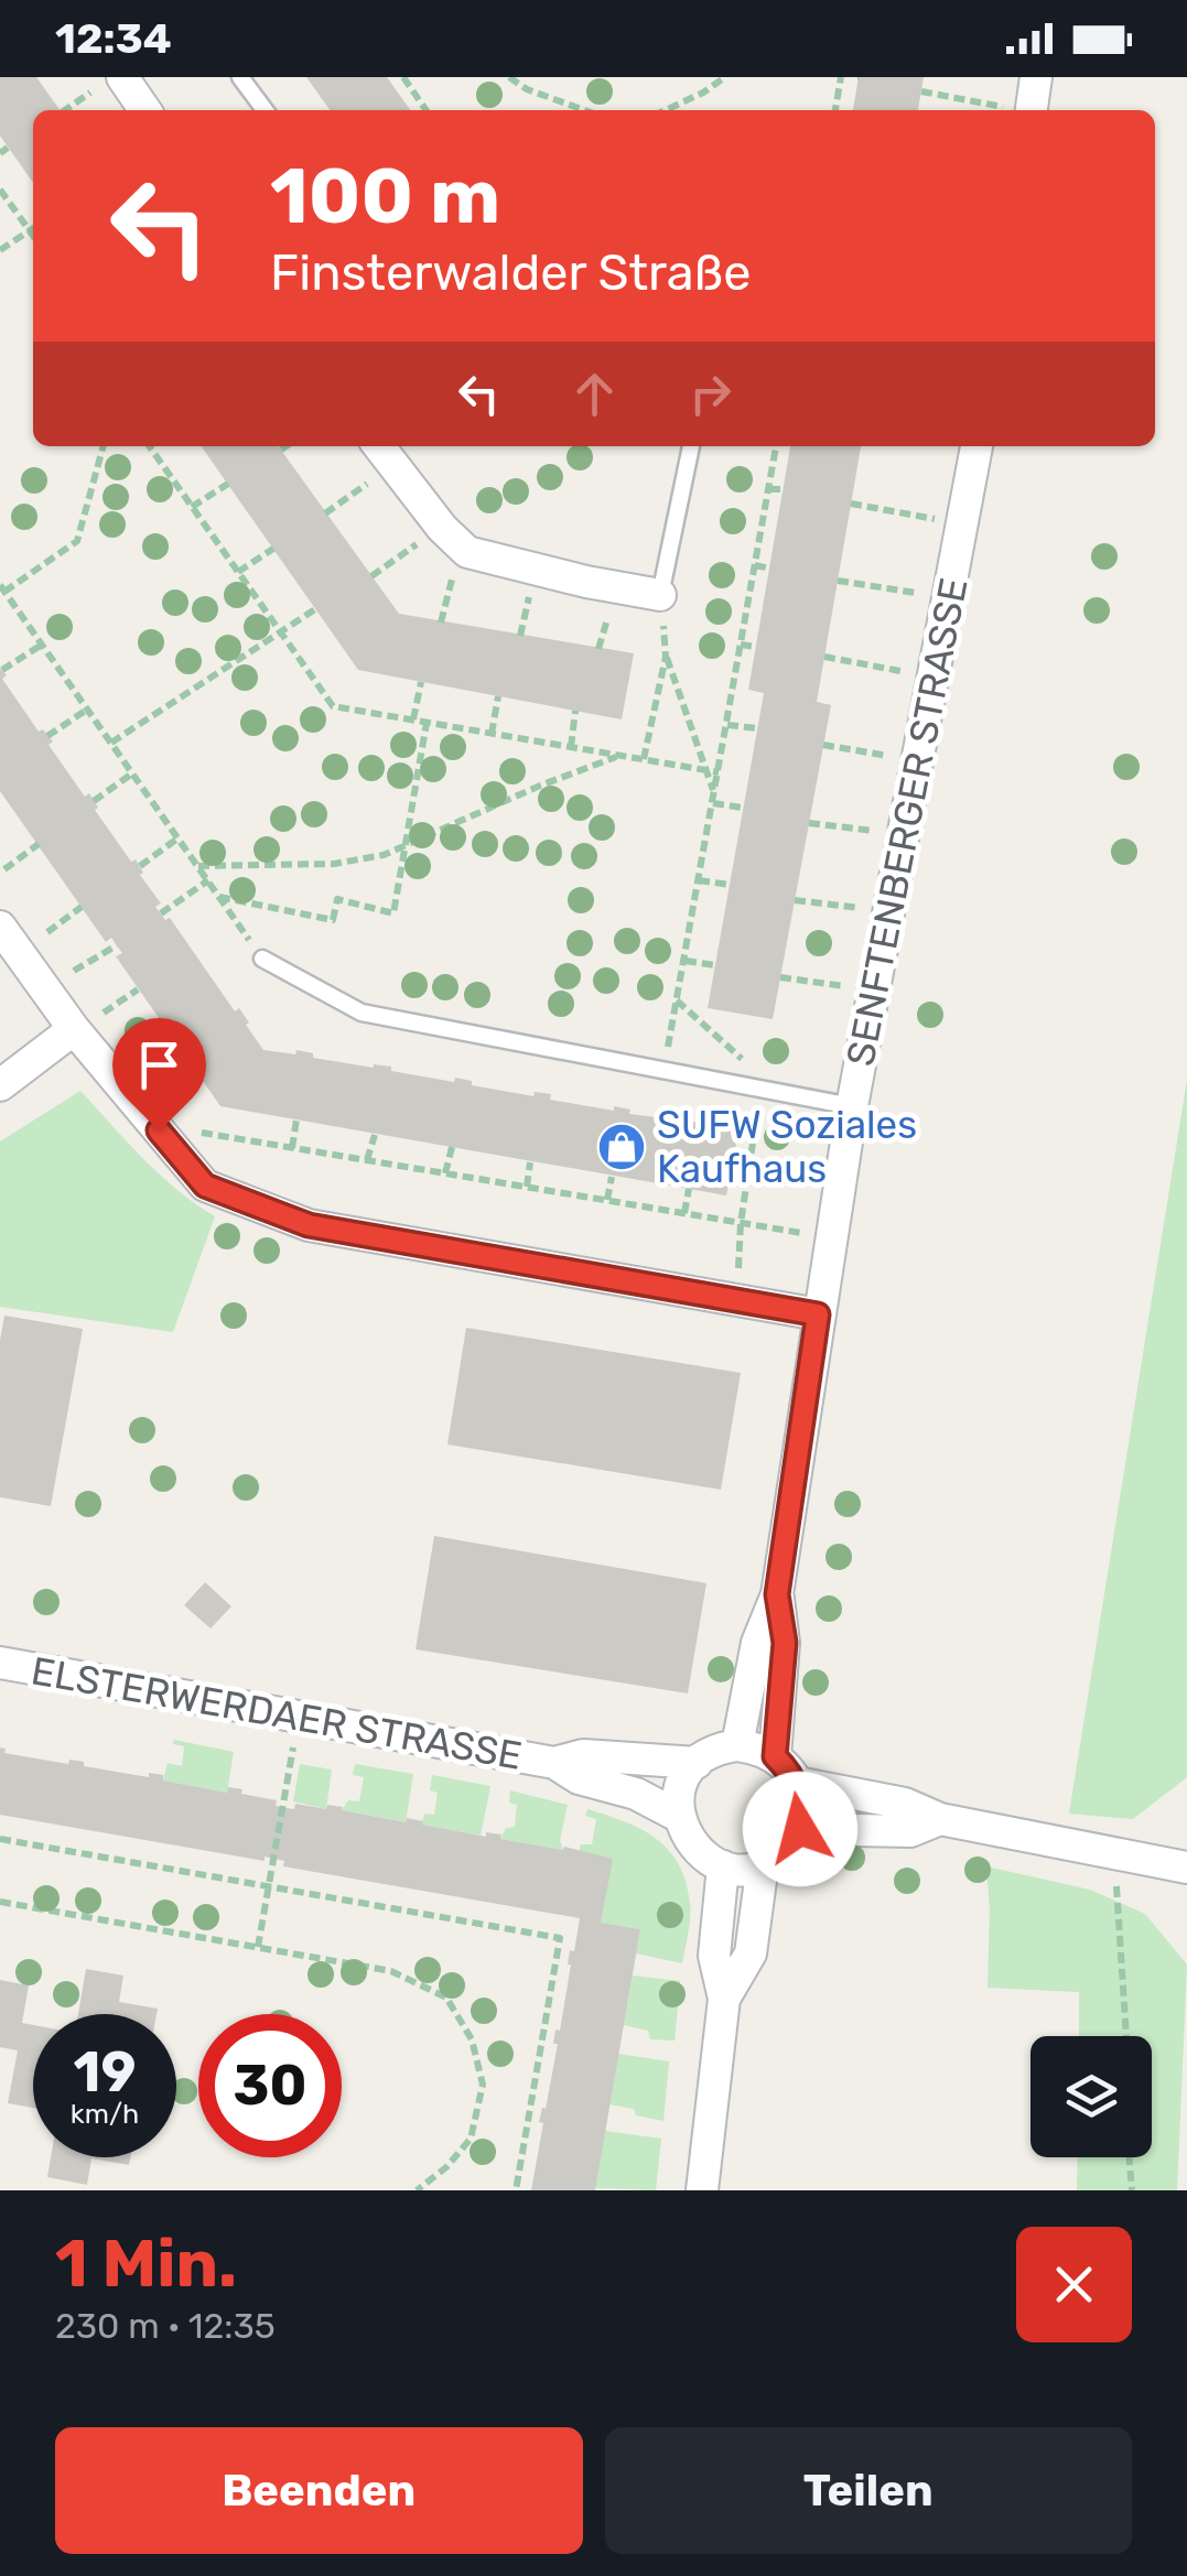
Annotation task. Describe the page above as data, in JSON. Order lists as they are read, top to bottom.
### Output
{
  "streets": {
    "street": ["SENFTENBERGER STRASSE", "ELSTERWERDAER STRASSE"]
  },
  "crossings": [
    ["SENFTENBERGER STRASSE", "ELSTERWERDAER STRASSE"]
  ],
  "places": {
    "shop": ["SUFW Soziales Kaufhaus"]
  },
  "page": {
    "status": "12:34",
    "turn": ["100 m", "Finsterwalder Straße"],
    "speed": "19 km/h",
    "limit": "30",
    "heading": ["1 Min.", "230 m · 12:35"],
    "buttons": ["Beenden", "Teilen"]
  }
}
